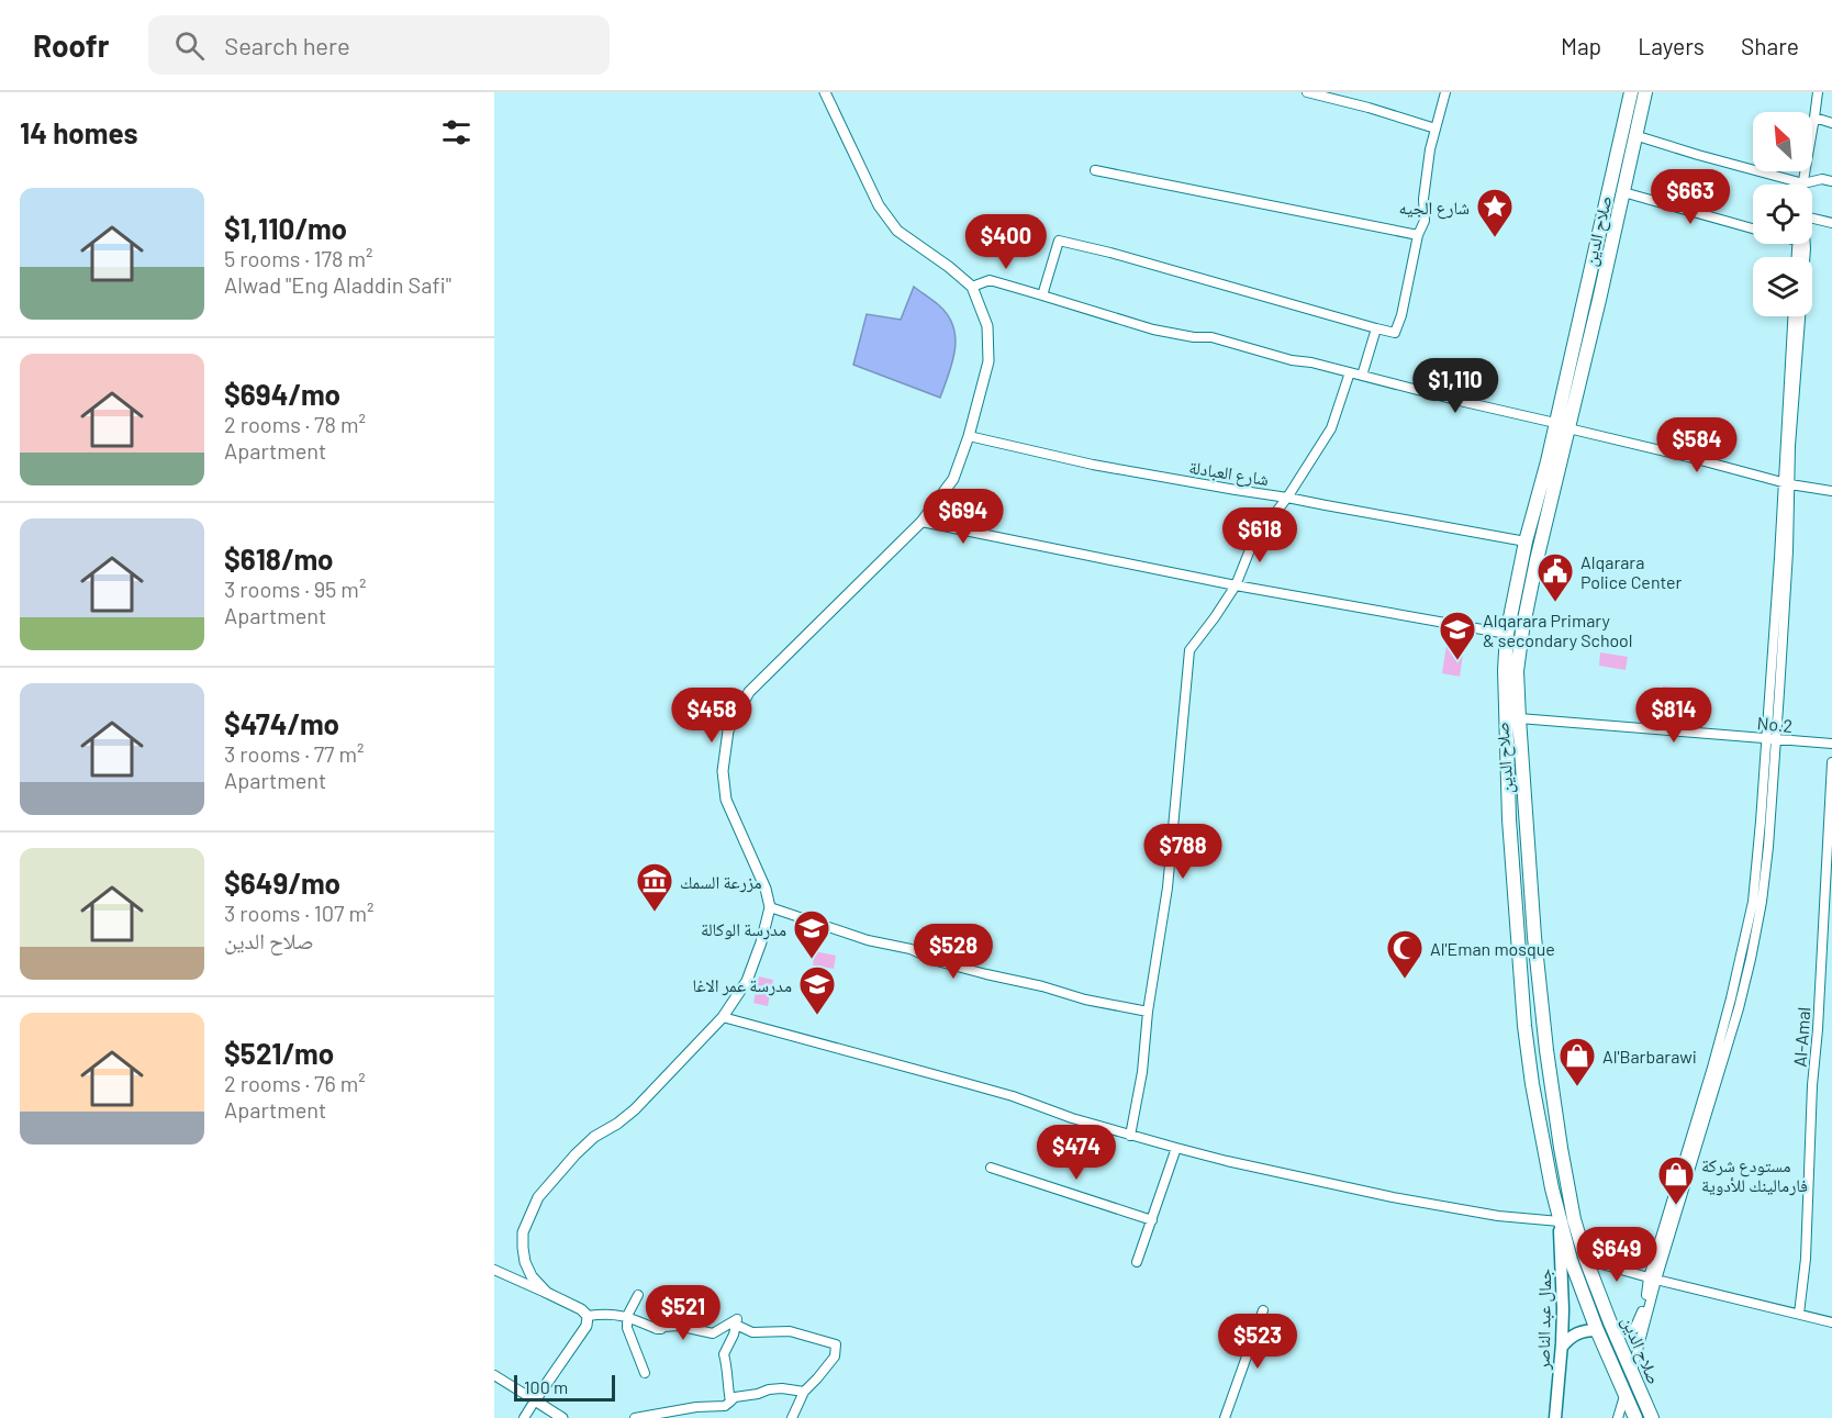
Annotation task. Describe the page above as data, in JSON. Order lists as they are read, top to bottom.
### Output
{
  "streets": {
    "highway": ["صلاح الدين"],
    "main road": ["جمال عبد الناصر"],
    "street": ["شارع العبادلة", "No.2", "Al-Amal"]
  },
  "crossings": [
    ["صلاح الدين", "شارع العبادلة"],
    ["صلاح الدين", "No.2"],
    ["صلاح الدين", "جمال عبد الناصر"]
  ],
  "places": {
    "place": ["شارع الجيه"],
    "public building": ["Alqarara Police Center"],
    "school or university": ["Alqarara Primary & secondary School", "مدرسة الوكالة", "مدرسة عمر الاغا"],
    "museum": ["مزرعة السمك"],
    "mosque": ["Al'Eman mosque"],
    "shop": ["Al'Barbarawi", "مستودع شركة فارمالينك للأدوية"]
  },
  "scale_bar": "100 m",
  "north": "top left",
  "page": {
    "header": "Roofr",
    "search": "Search here",
    "nav": ["Map", "Layers", "Share"],
    "heading": "14 homes",
    "price": [
      "$663",
      "$400",
      "$1,110",
      "$584",
      "$694",
      "$618",
      "$458",
      "$814",
      "$788",
      "$528",
      "$474",
      "$649",
      "$521",
      "$523"
    ],
    "list": [
      {
        "name": "$1,110/mo",
        "note": "5 rooms · 178 m² · Alwad \"Eng Aladdin Safi\""
      },
      {
        "name": "$694/mo",
        "note": "2 rooms · 78 m² · Apartment"
      },
      {
        "name": "$618/mo",
        "note": "3 rooms · 95 m² · Apartment"
      },
      {
        "name": "$474/mo",
        "note": "3 rooms · 77 m² · Apartment"
      },
      {
        "name": "$649/mo",
        "note": "3 rooms · 107 m² · صلاح الدين"
      },
      {
        "name": "$521/mo",
        "note": "2 rooms · 76 m² · Apartment"
      }
    ],
    "scale": "100 m"
  }
}
